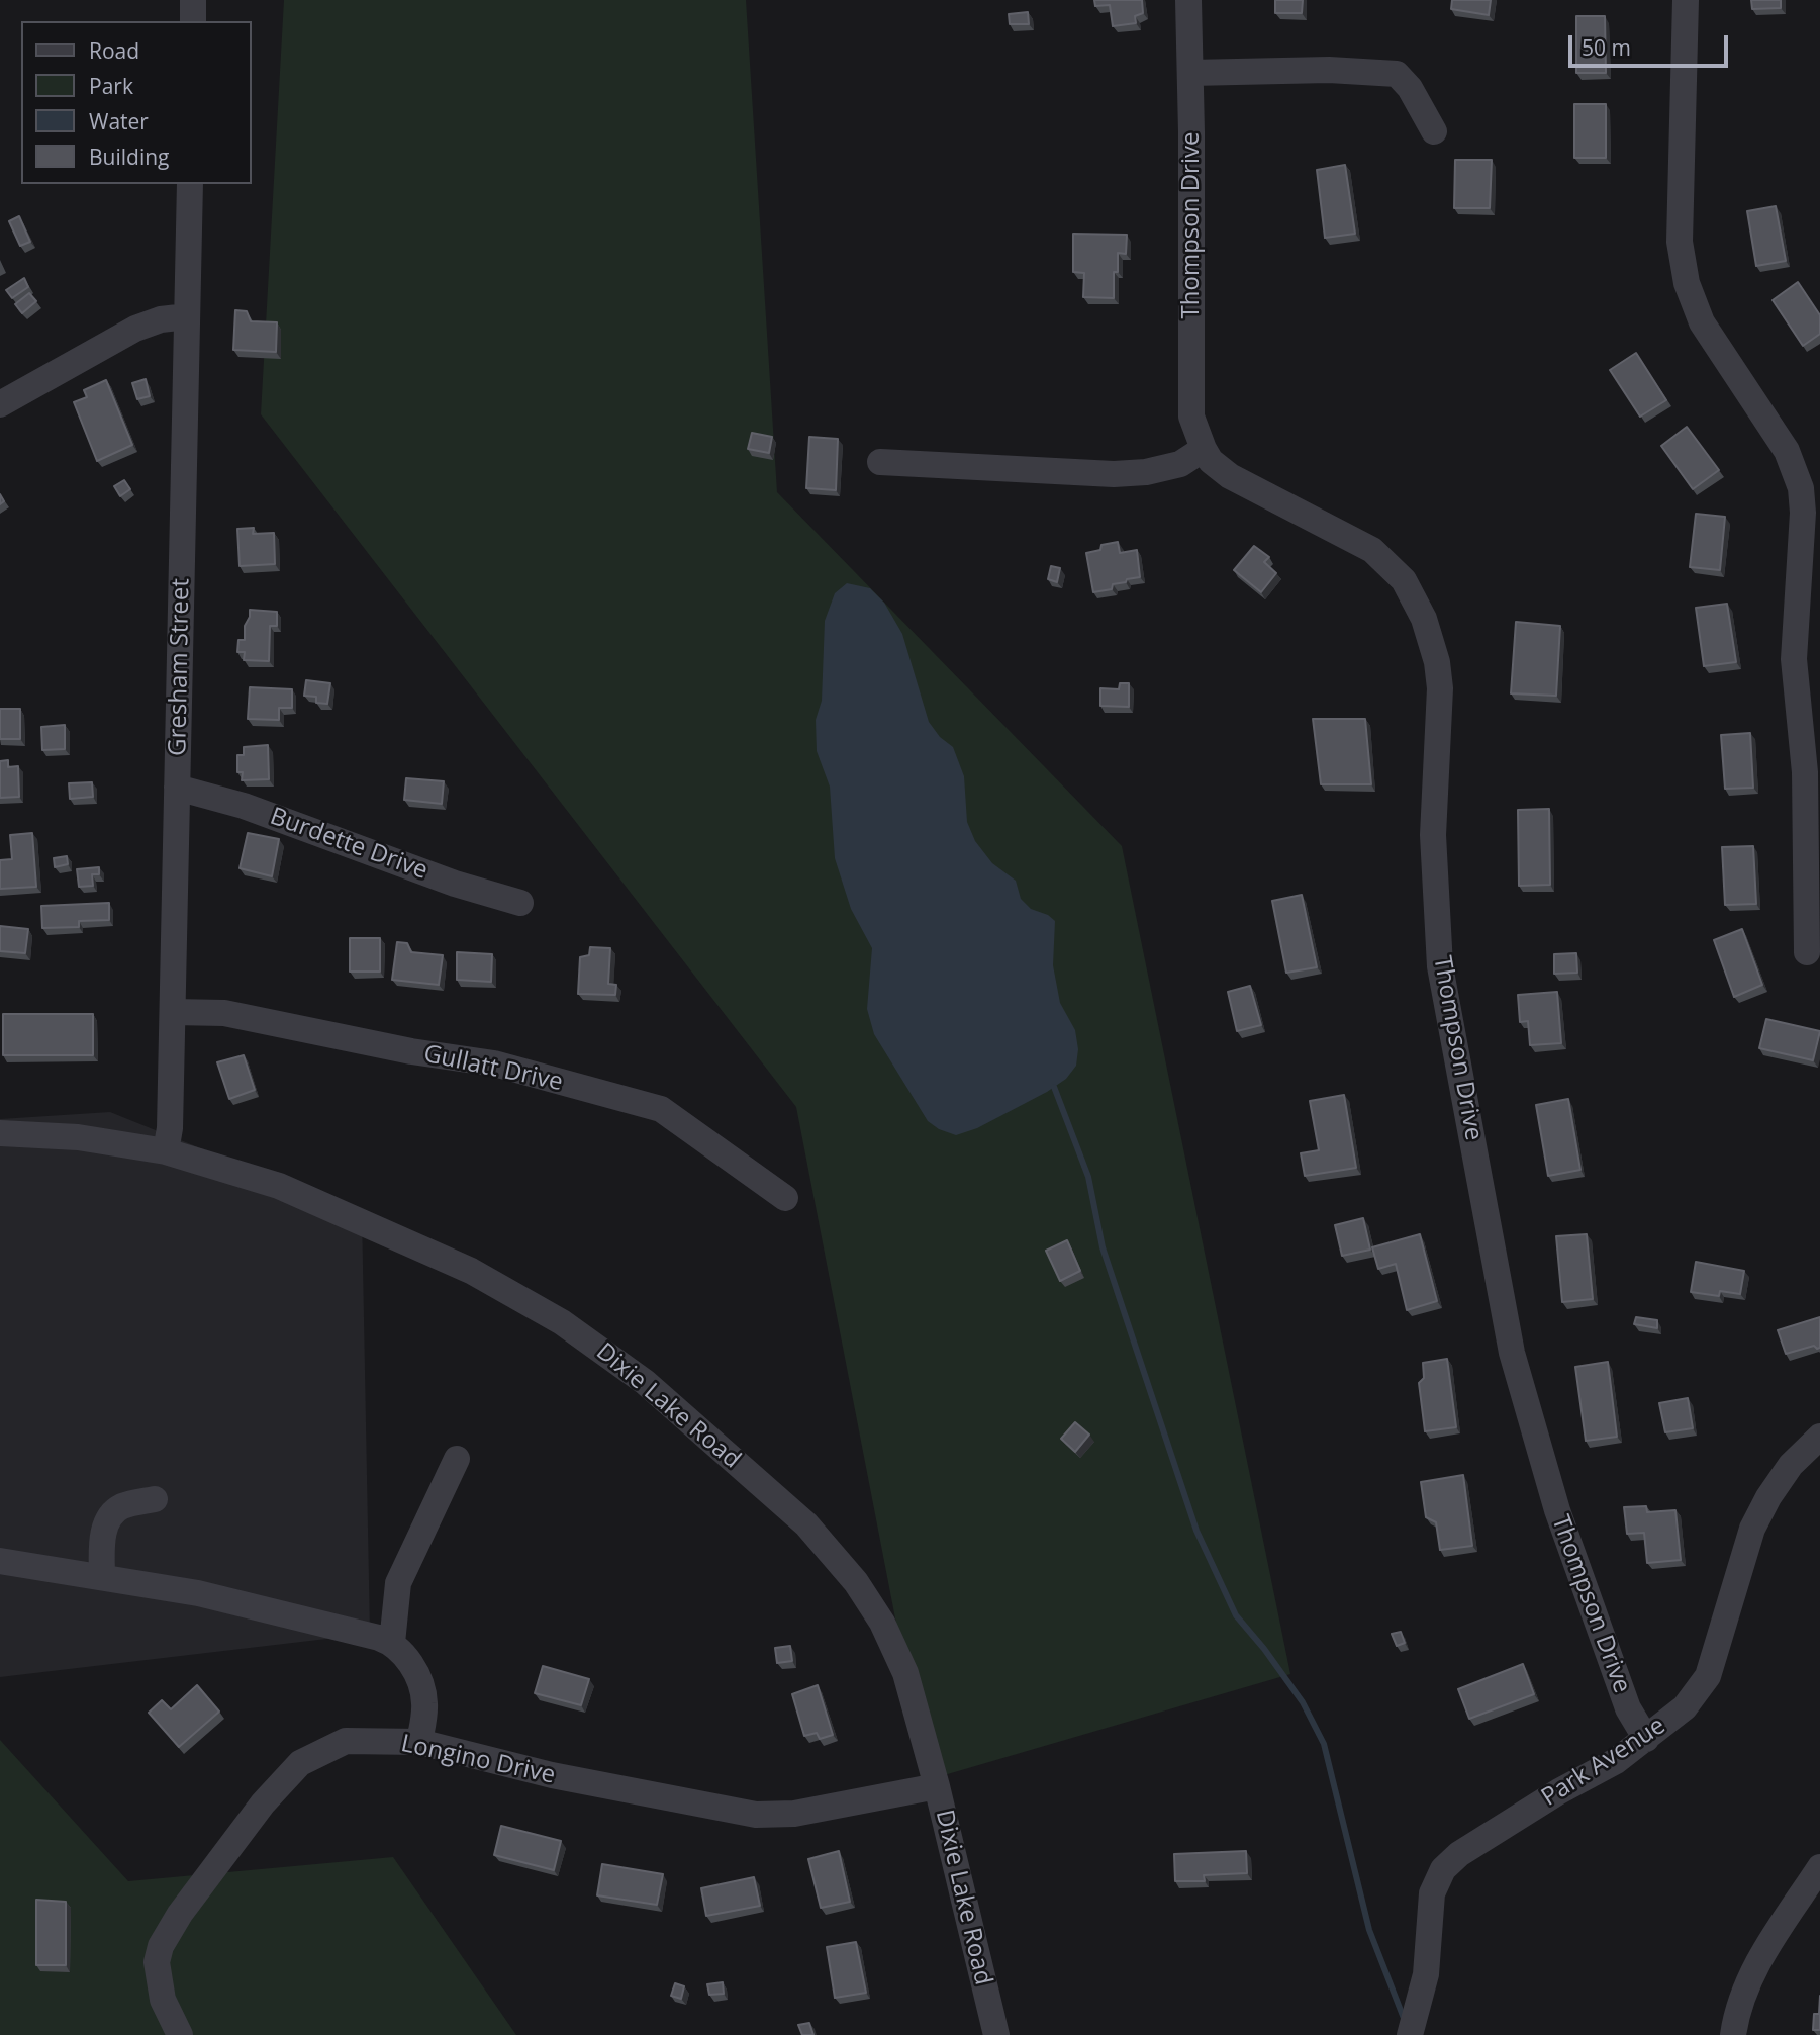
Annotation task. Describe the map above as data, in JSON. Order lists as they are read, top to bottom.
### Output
{
  "streets": {
    "street": [
      "Thompson Drive",
      "Gresham Street",
      "Burdette Drive",
      "Gullatt Drive",
      "Dixie Lake Road",
      "Longino Drive",
      "Park Avenue"
    ]
  },
  "crossings": [
    ["Thompson Drive", "Park Avenue"],
    ["Gresham Street", "Burdette Drive"],
    ["Gresham Street", "Gullatt Drive"],
    ["Gresham Street", "Dixie Lake Road"],
    ["Dixie Lake Road", "Longino Drive"]
  ],
  "legend": [
    "Road",
    "Park",
    "Water",
    "Building"
  ],
  "scale_bar": "50 m"
}
